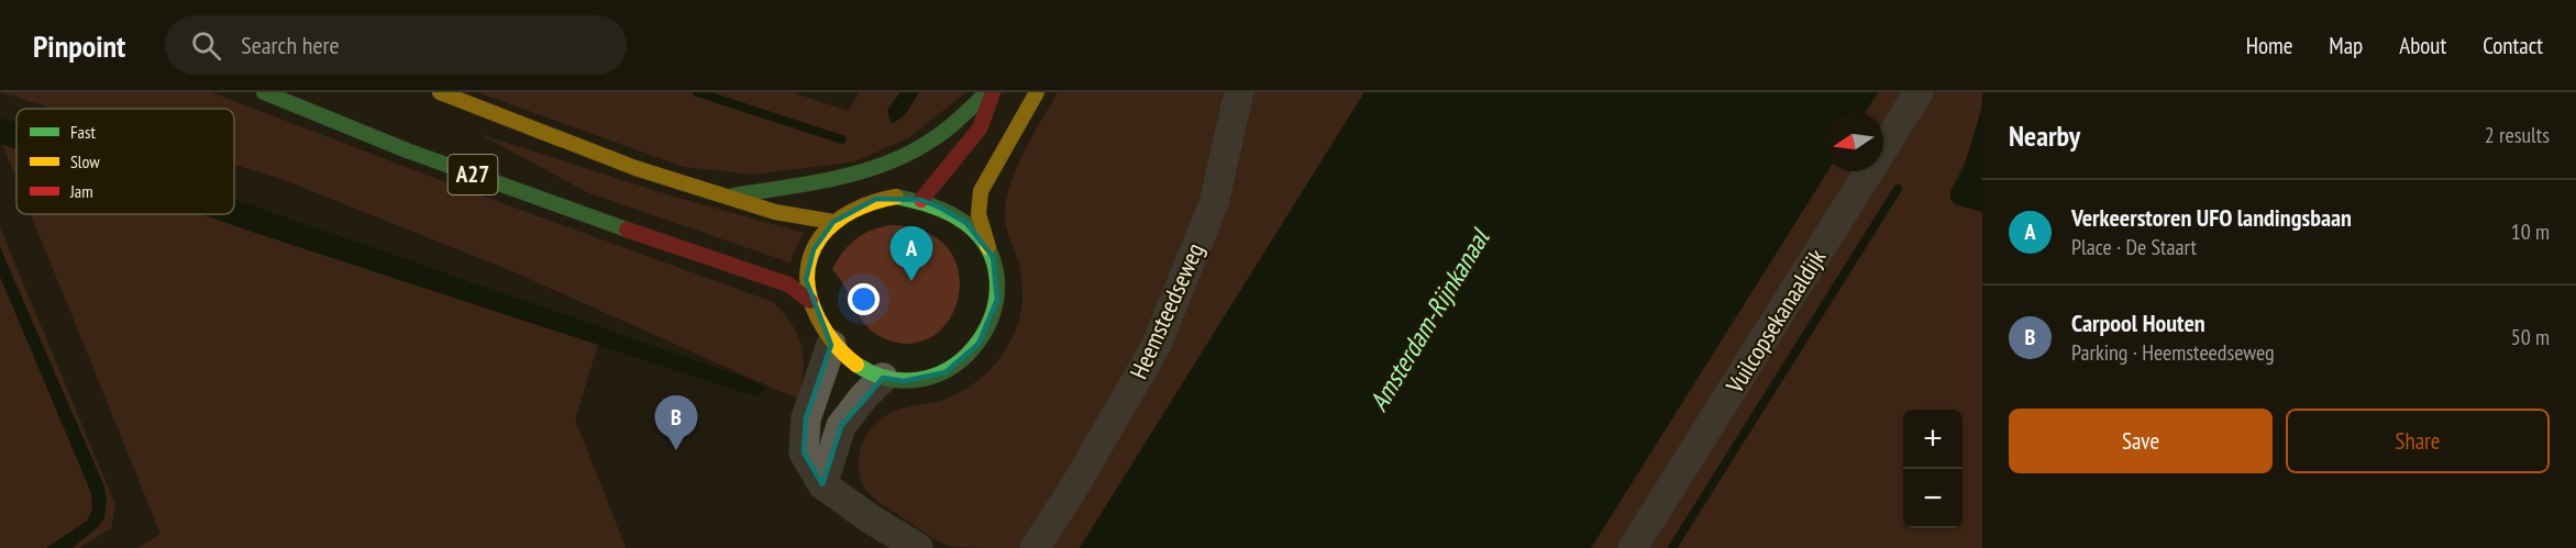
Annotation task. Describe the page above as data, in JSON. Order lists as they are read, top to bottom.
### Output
{
  "streets": {
    "main road": ["A27"],
    "street": ["Heemsteedseweg", "Vuilcopsekanaaldijk"]
  },
  "water": ["Amsterdam-Rijnkanaal"],
  "legend": ["Fast", "Slow", "Jam"],
  "north": "left",
  "page": {
    "header": "Pinpoint",
    "search": "Search here",
    "nav": [
      "Home",
      "Map",
      "About",
      "Contact"
    ],
    "heading": ["Nearby", "2 results"],
    "list": [
      {
        "mark": "A",
        "name": "Verkeerstoren UFO landingsbaan",
        "note": "Place · De Staart",
        "value": "10 m"
      },
      {
        "mark": "B",
        "name": "Carpool Houten",
        "note": "Parking · Heemsteedseweg",
        "value": "50 m"
      }
    ],
    "pins": ["A", "B"],
    "buttons": ["Save", "Share"],
    "map_buttons": ["+", "−"]
  }
}
